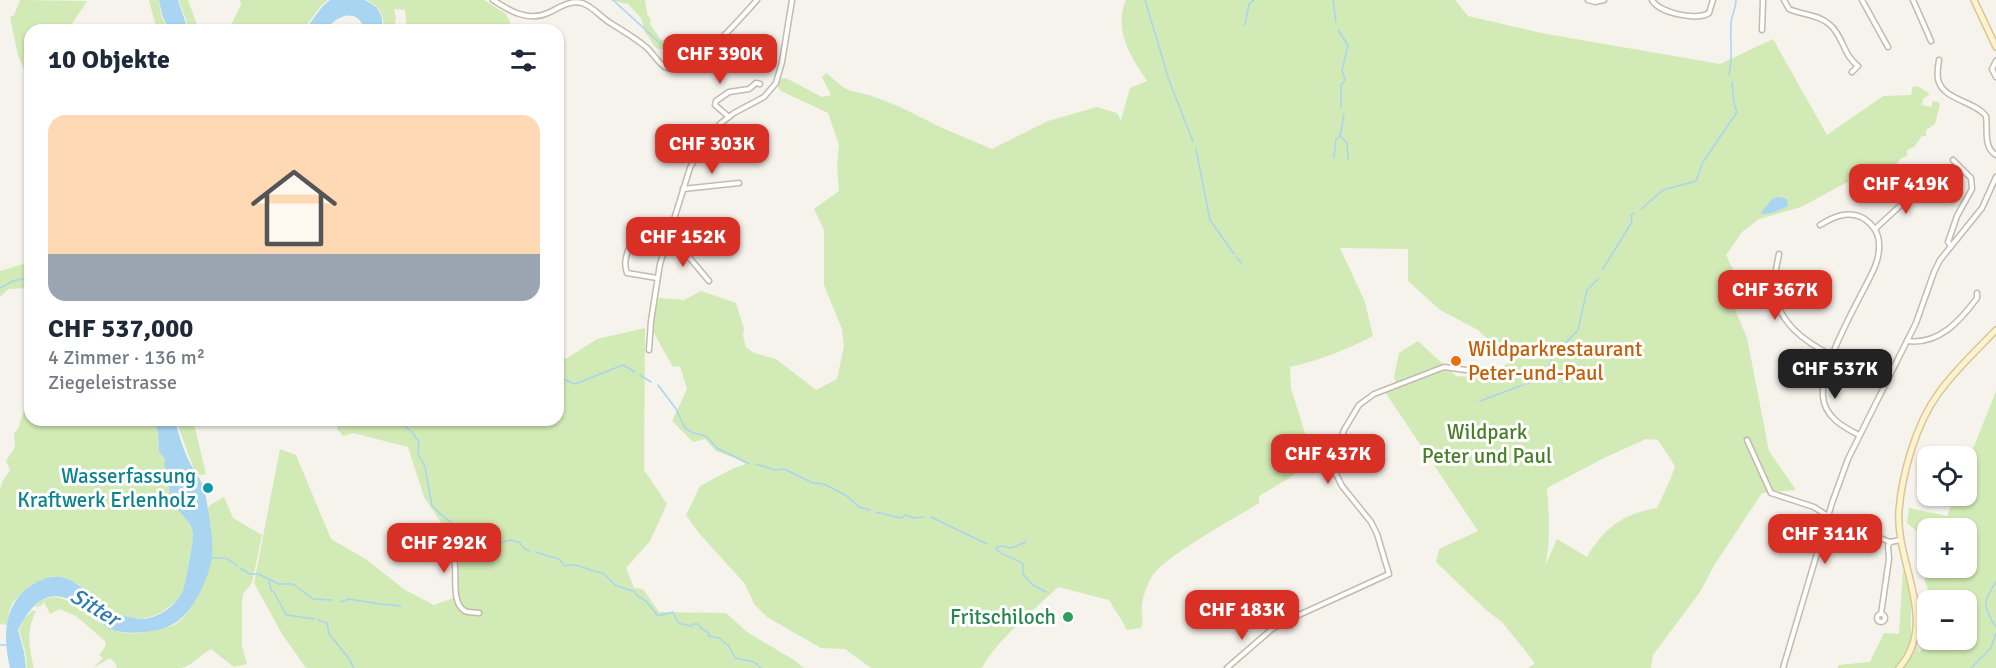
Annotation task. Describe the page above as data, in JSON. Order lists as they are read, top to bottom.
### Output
{
  "water": ["Sitter"],
  "parks": ["Wildpark Peter und Paul"],
  "places": ["Wildparkrestaurant Peter-und-Paul", "Wasserfassung Kraftwerk Erlenholz", "Fritschiloch"],
  "page": {
    "heading": "10 Objekte",
    "price": [
      "CHF 390K",
      "CHF 303K",
      "CHF 419K",
      "CHF 152K",
      "CHF 367K",
      "CHF 537K",
      "CHF 437K",
      "CHF 311K",
      "CHF 292K",
      "CHF 183K"
    ],
    "list": [
      {
        "name": "CHF 537,000",
        "note": "4 Zimmer · 136 m² · Ziegeleistrasse"
      }
    ],
    "map_buttons": ["+", "−"]
  }
}
